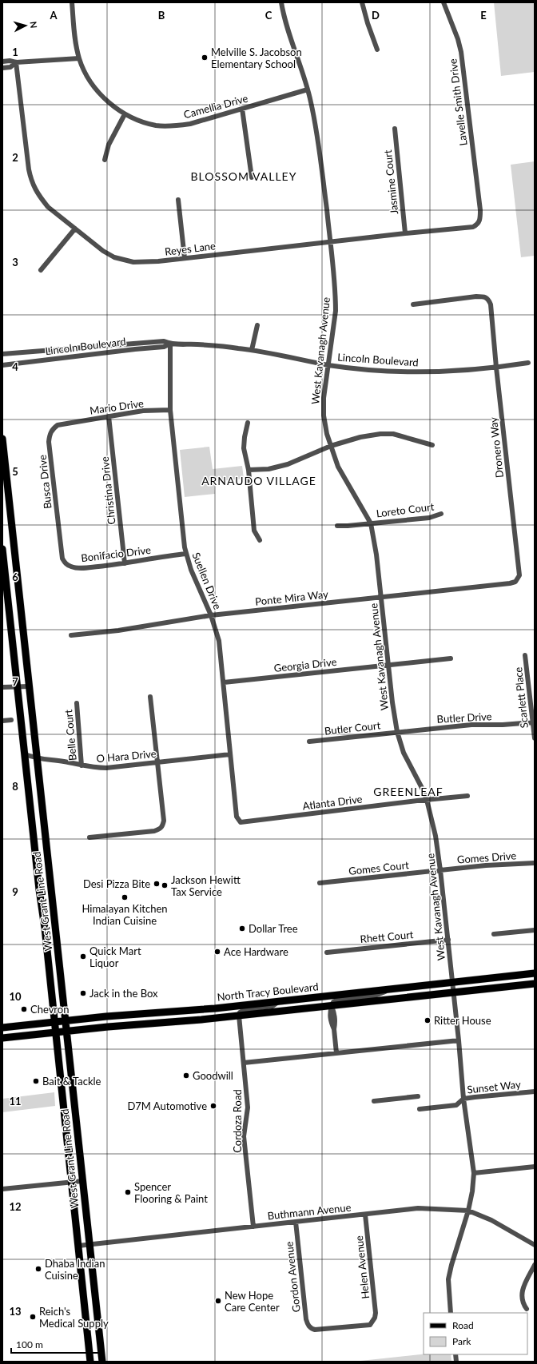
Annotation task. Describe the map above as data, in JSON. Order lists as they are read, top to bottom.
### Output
{
  "streets": {
    "main road": ["West Grant Line Road", "North Tracy Boulevard"],
    "street": [
      "Lavelle Smith Drive",
      "Camellia Drive",
      "Jasmine Court",
      "Reyes Lane",
      "Lincoln Boulevard",
      "West Kavanagh Avenue",
      "Mario Drive",
      "Dronero Way",
      "Busca Drive",
      "Christina Drive",
      "Loreto Court",
      "Bonifacio Drive",
      "Suellen Drive",
      "Ponte Mira Way",
      "Georgia Drive",
      "Scarlett Place",
      "Butler Drive",
      "Butler Court",
      "Belle Court",
      "O Hara Drive",
      "Atlanta Drive",
      "Gomes Drive",
      "Gomes Court",
      "Rhett Court",
      "Sunset Way",
      "Cordoza Road",
      "Buthmann Avenue",
      "Helen Avenue",
      "Gordon Avenue"
    ]
  },
  "crossings": [
    ["Lavelle Smith Drive", "Reyes Lane"],
    ["Camellia Drive", "West Kavanagh Avenue"],
    ["Jasmine Court", "Reyes Lane"],
    ["Reyes Lane", "West Kavanagh Avenue"],
    ["Lincoln Boulevard", "West Kavanagh Avenue"],
    ["Lincoln Boulevard", "Dronero Way"],
    ["Lincoln Boulevard", "Suellen Drive"],
    ["West Kavanagh Avenue", "Loreto Court"],
    ["West Kavanagh Avenue", "Ponte Mira Way"],
    ["West Kavanagh Avenue", "Georgia Drive"],
    ["West Kavanagh Avenue", "Butler Drive"],
    ["West Kavanagh Avenue", "Butler Court"],
    ["West Kavanagh Avenue", "Atlanta Drive"],
    ["West Kavanagh Avenue", "Gomes Drive"],
    ["West Kavanagh Avenue", "Gomes Court"],
    ["West Kavanagh Avenue", "Rhett Court"],
    ["West Kavanagh Avenue", "North Tracy Boulevard"],
    ["West Kavanagh Avenue", "Sunset Way"],
    ["West Kavanagh Avenue", "Buthmann Avenue"],
    ["Mario Drive", "Busca Drive"],
    ["Mario Drive", "Christina Drive"],
    ["Mario Drive", "Suellen Drive"],
    ["Dronero Way", "Ponte Mira Way"],
    ["Busca Drive", "Bonifacio Drive"],
    ["Christina Drive", "Bonifacio Drive"],
    ["Bonifacio Drive", "Suellen Drive"],
    ["Suellen Drive", "Ponte Mira Way"],
    ["Suellen Drive", "Georgia Drive"],
    ["Suellen Drive", "O Hara Drive"],
    ["Suellen Drive", "Atlanta Drive"],
    ["Scarlett Place", "Butler Drive"],
    ["Butler Drive", "Butler Court"],
    ["Belle Court", "O Hara Drive"],
    ["O Hara Drive", "West Grant Line Road"],
    ["Gomes Drive", "Gomes Court"],
    ["West Grant Line Road", "North Tracy Boulevard"],
    ["West Grant Line Road", "Buthmann Avenue"],
    ["North Tracy Boulevard", "Cordoza Road"],
    ["Cordoza Road", "Buthmann Avenue"],
    ["Buthmann Avenue", "Helen Avenue"],
    ["Buthmann Avenue", "Gordon Avenue"],
    ["Helen Avenue", "Gordon Avenue"]
  ],
  "districts": ["BLOSSOM VALLEY", "ARNAUDO VILLAGE", "GREENLEAF"],
  "places": [
    "Melville S. Jacobson Elementary School",
    "Desi Pizza Bite",
    "Jackson Hewitt Tax Service",
    "Himalayan Kitchen Indian Cuisine",
    "Dollar Tree",
    "Ace Hardware",
    "Quick Mart Liquor",
    "Jack in the Box",
    "Chevron",
    "Ritter House",
    "Goodwill",
    "Bait & Tackle",
    "D7M Automotive",
    "Spencer Flooring & Paint",
    "Dhaba Indian Cuisine",
    "New Hope Care Center",
    "Reich's Medical Supply"
  ],
  "legend": ["Road", "Park"],
  "scale_bar": "100 m",
  "north": "right",
  "grid": {
    "columns": [
      "A",
      "B",
      "C",
      "D",
      "E"
    ],
    "rows": [
      "1",
      "2",
      "3",
      "4",
      "5",
      "6",
      "7",
      "8",
      "9",
      "10",
      "11",
      "12",
      "13"
    ]
  }
}
